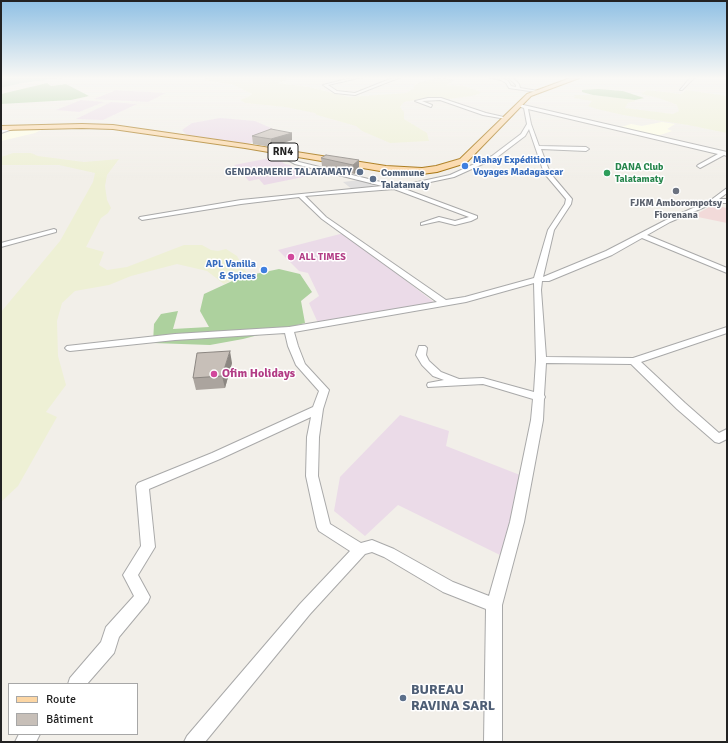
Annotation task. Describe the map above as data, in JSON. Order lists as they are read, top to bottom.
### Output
{
  "streets": {
    "main road": ["RN4"]
  },
  "places": [
    "Mahay Expédition Voyages Madagascar",
    "GENDARMERIE TALATAMATY",
    "DANA Club Talatamaty",
    "Commune Talatamaty",
    "FJKM Amborompotsy Fiorenana",
    "ALL TIMES",
    "APL Vanilla & Spices",
    "Ofim Holidays",
    "BUREAU RAVINA SARL"
  ],
  "legend": ["Route", "Bâtiment"]
}
